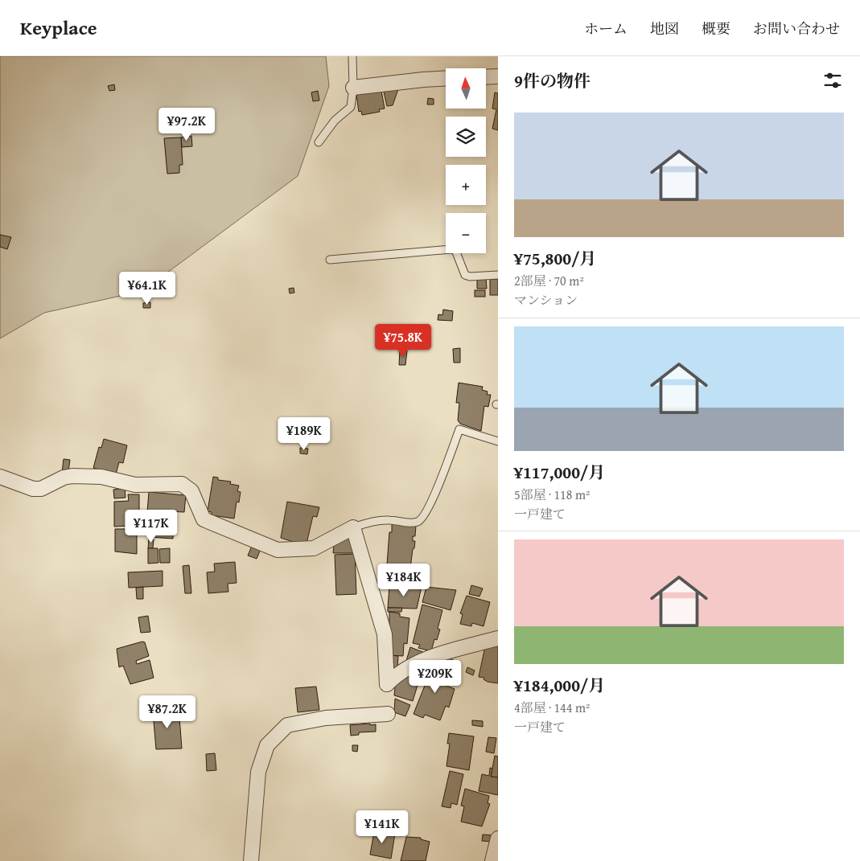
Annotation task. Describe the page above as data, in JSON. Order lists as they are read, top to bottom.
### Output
{
  "north": "top",
  "page": {
    "header": "Keyplace",
    "nav": [
      "ホーム",
      "地図",
      "概要",
      "お問い合わせ"
    ],
    "heading": "9件の物件",
    "map_buttons": ["+", "−"],
    "list": [
      {
        "name": "¥75,800/月",
        "note": "2部屋 · 70 m² · マンション"
      },
      {
        "name": "¥117,000/月",
        "note": "5部屋 · 118 m² · 一戸建て"
      },
      {
        "name": "¥184,000/月",
        "note": "4部屋 · 144 m² · 一戸建て"
      }
    ],
    "price": [
      "¥97.2K",
      "¥64.1K",
      "¥75.8K",
      "¥189K",
      "¥117K",
      "¥184K",
      "¥209K",
      "¥87.2K",
      "¥141K"
    ]
  }
}
